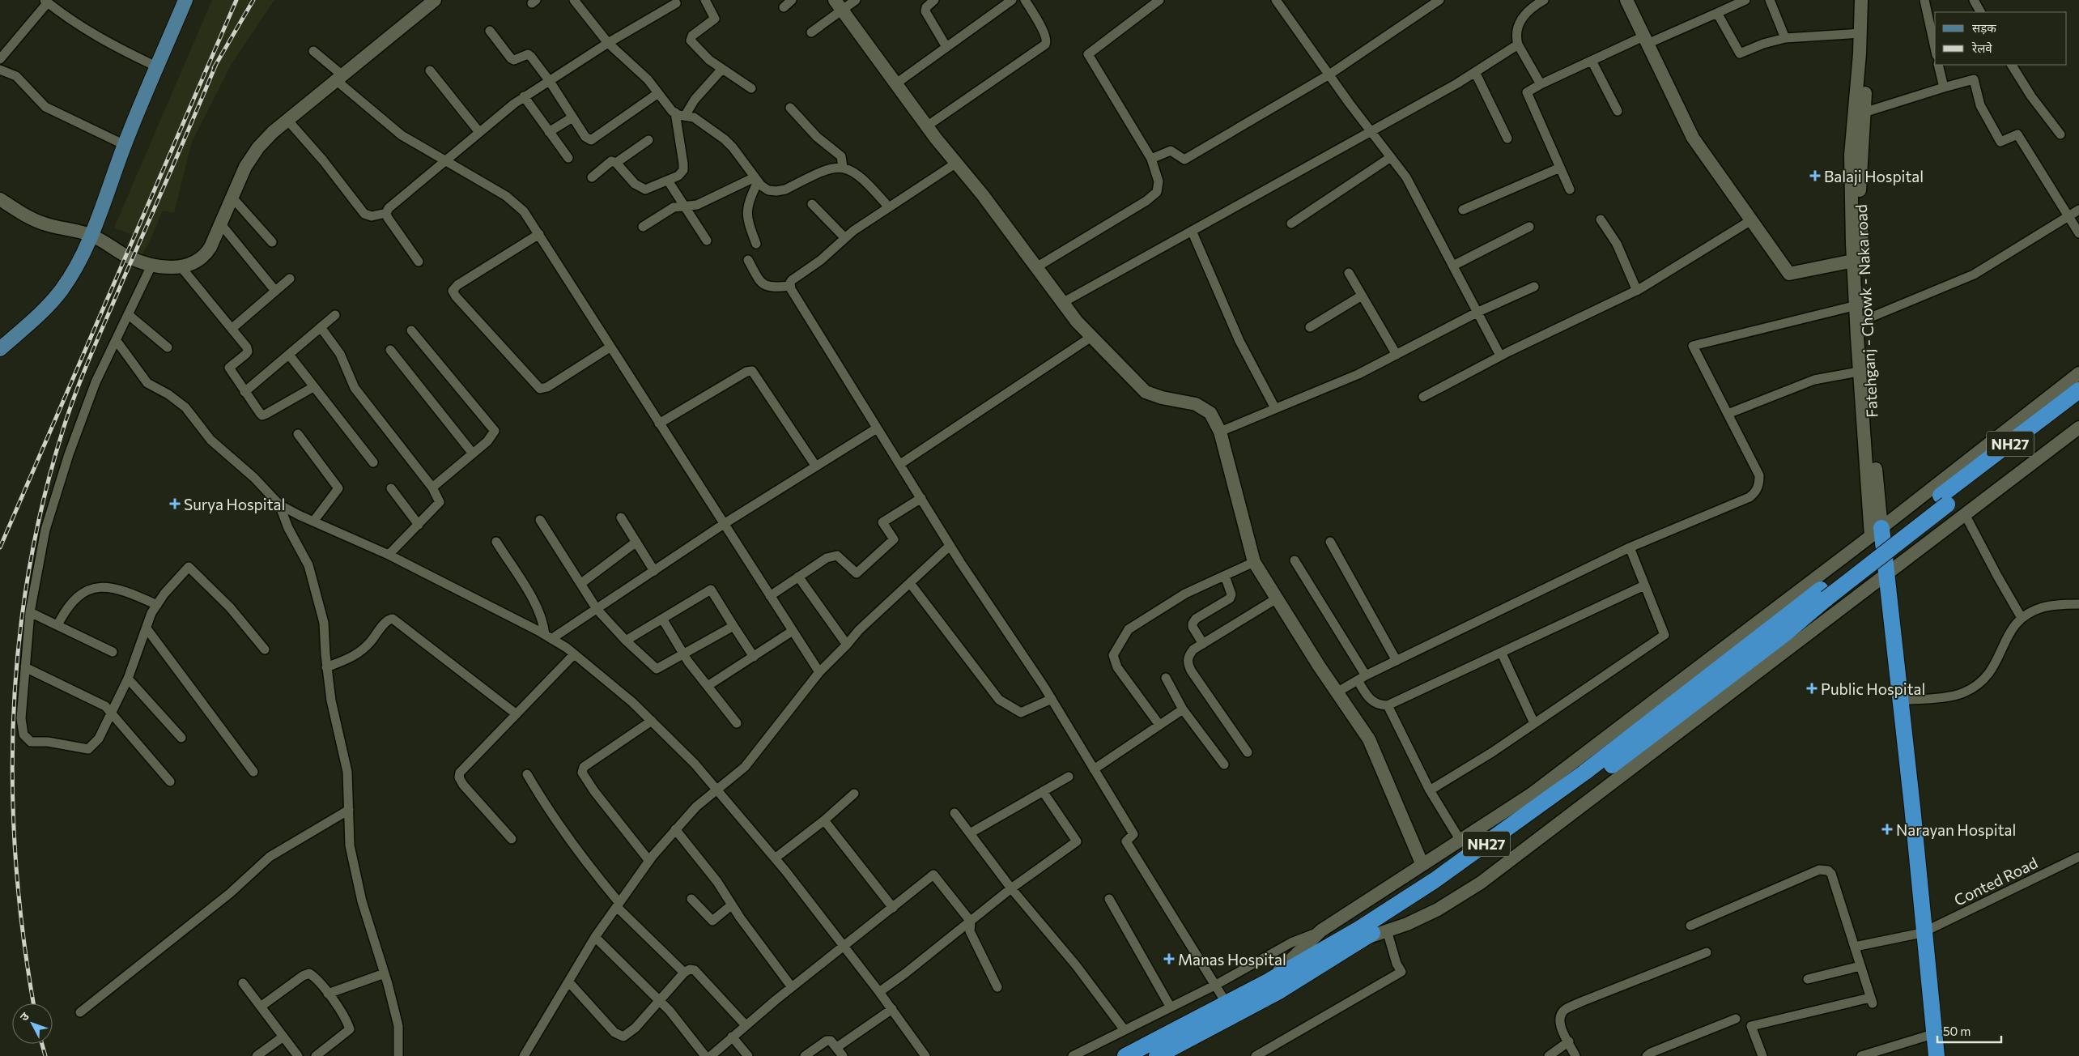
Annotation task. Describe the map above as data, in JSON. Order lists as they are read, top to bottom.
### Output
{
  "streets": {
    "highway": ["Fatehganj - Chowk - Naka road", "NH27"],
    "street": ["Conted Road"]
  },
  "places": {
    "health": [
      "Balaji Hospital",
      "Surya Hospital",
      "Public Hospital",
      "Narayan Hospital",
      "Manas Hospital"
    ]
  },
  "legend": ["सड़क", "रेलवे"],
  "scale_bar": "50 m",
  "north": "top left"
}
